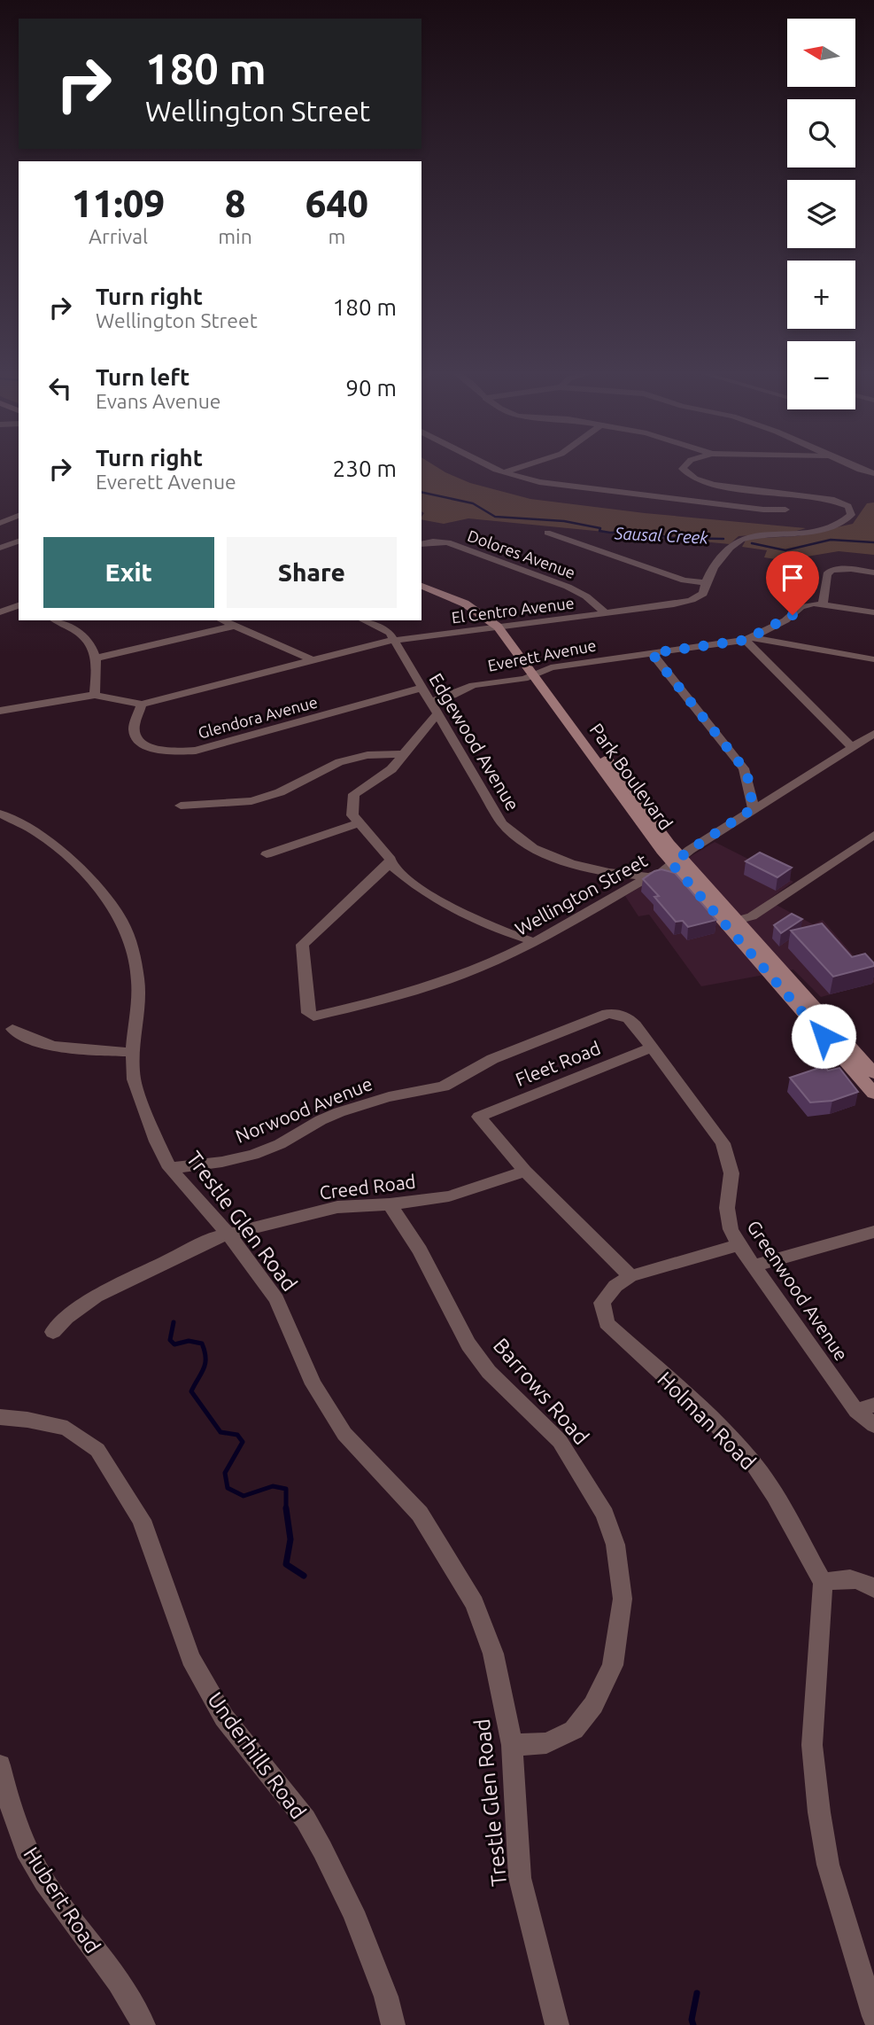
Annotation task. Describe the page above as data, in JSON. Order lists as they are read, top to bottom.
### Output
{
  "streets": {
    "main road": ["Park Boulevard"],
    "street": [
      "Dolores Avenue",
      "El Centro Avenue",
      "Everett Avenue",
      "Glendora Avenue",
      "Edgewood Avenue",
      "Wellington Street",
      "Fleet Road",
      "Norwood Avenue",
      "Creed Road",
      "Trestle Glen Road",
      "Greenwood Avenue",
      "Barrows Road",
      "Holman Road",
      "Underhills Road",
      "Hubert Road"
    ]
  },
  "crossings": [
    ["Dolores Avenue", "El Centro Avenue"],
    ["El Centro Avenue", "Glendora Avenue"],
    ["El Centro Avenue", "Edgewood Avenue"],
    ["El Centro Avenue", "Park Boulevard"],
    ["Everett Avenue", "Edgewood Avenue"],
    ["Everett Avenue", "Park Boulevard"],
    ["Glendora Avenue", "Edgewood Avenue"],
    ["Edgewood Avenue", "Wellington Street"],
    ["Park Boulevard", "Wellington Street"],
    ["Fleet Road", "Creed Road"],
    ["Fleet Road", "Greenwood Avenue"],
    ["Norwood Avenue", "Trestle Glen Road"],
    ["Norwood Avenue", "Greenwood Avenue"],
    ["Creed Road", "Trestle Glen Road"],
    ["Creed Road", "Barrows Road"],
    ["Trestle Glen Road", "Barrows Road"]
  ],
  "water": ["Sausal Creek"],
  "north": "left",
  "page": {
    "map_buttons": ["+", "−"],
    "turn": ["180 m", "Wellington Street"],
    "eta": [
      "11:09",
      "Arrival",
      "8",
      "min",
      "640",
      "m"
    ],
    "list": [
      {
        "name": "Turn right",
        "note": "Wellington Street",
        "value": "180 m"
      },
      {
        "name": "Turn left",
        "note": "Evans Avenue",
        "value": "90 m"
      },
      {
        "name": "Turn right",
        "note": "Everett Avenue",
        "value": "230 m"
      }
    ],
    "buttons": ["Exit", "Share"]
  }
}
